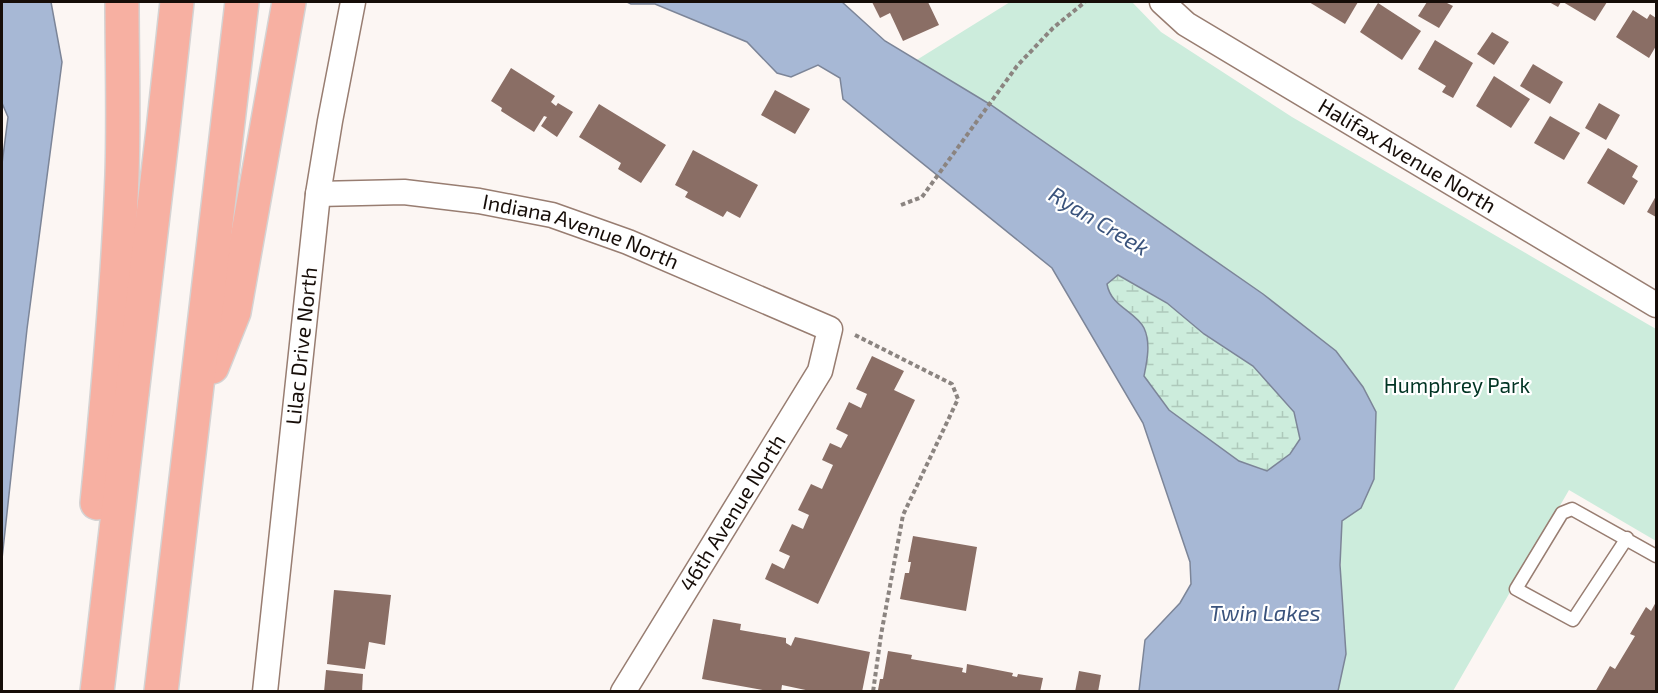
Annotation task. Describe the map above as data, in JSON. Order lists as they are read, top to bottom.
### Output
{
  "streets": {
    "street": [
      "Halifax Avenue North",
      "Indiana Avenue North",
      "Lilac Drive North",
      "46th Avenue North"
    ]
  },
  "crossings": [
    ["Indiana Avenue North", "Lilac Drive North"],
    ["Indiana Avenue North", "46th Avenue North"]
  ],
  "water": ["Ryan Creek", "Twin Lakes"],
  "parks": ["Humphrey Park"]
}
